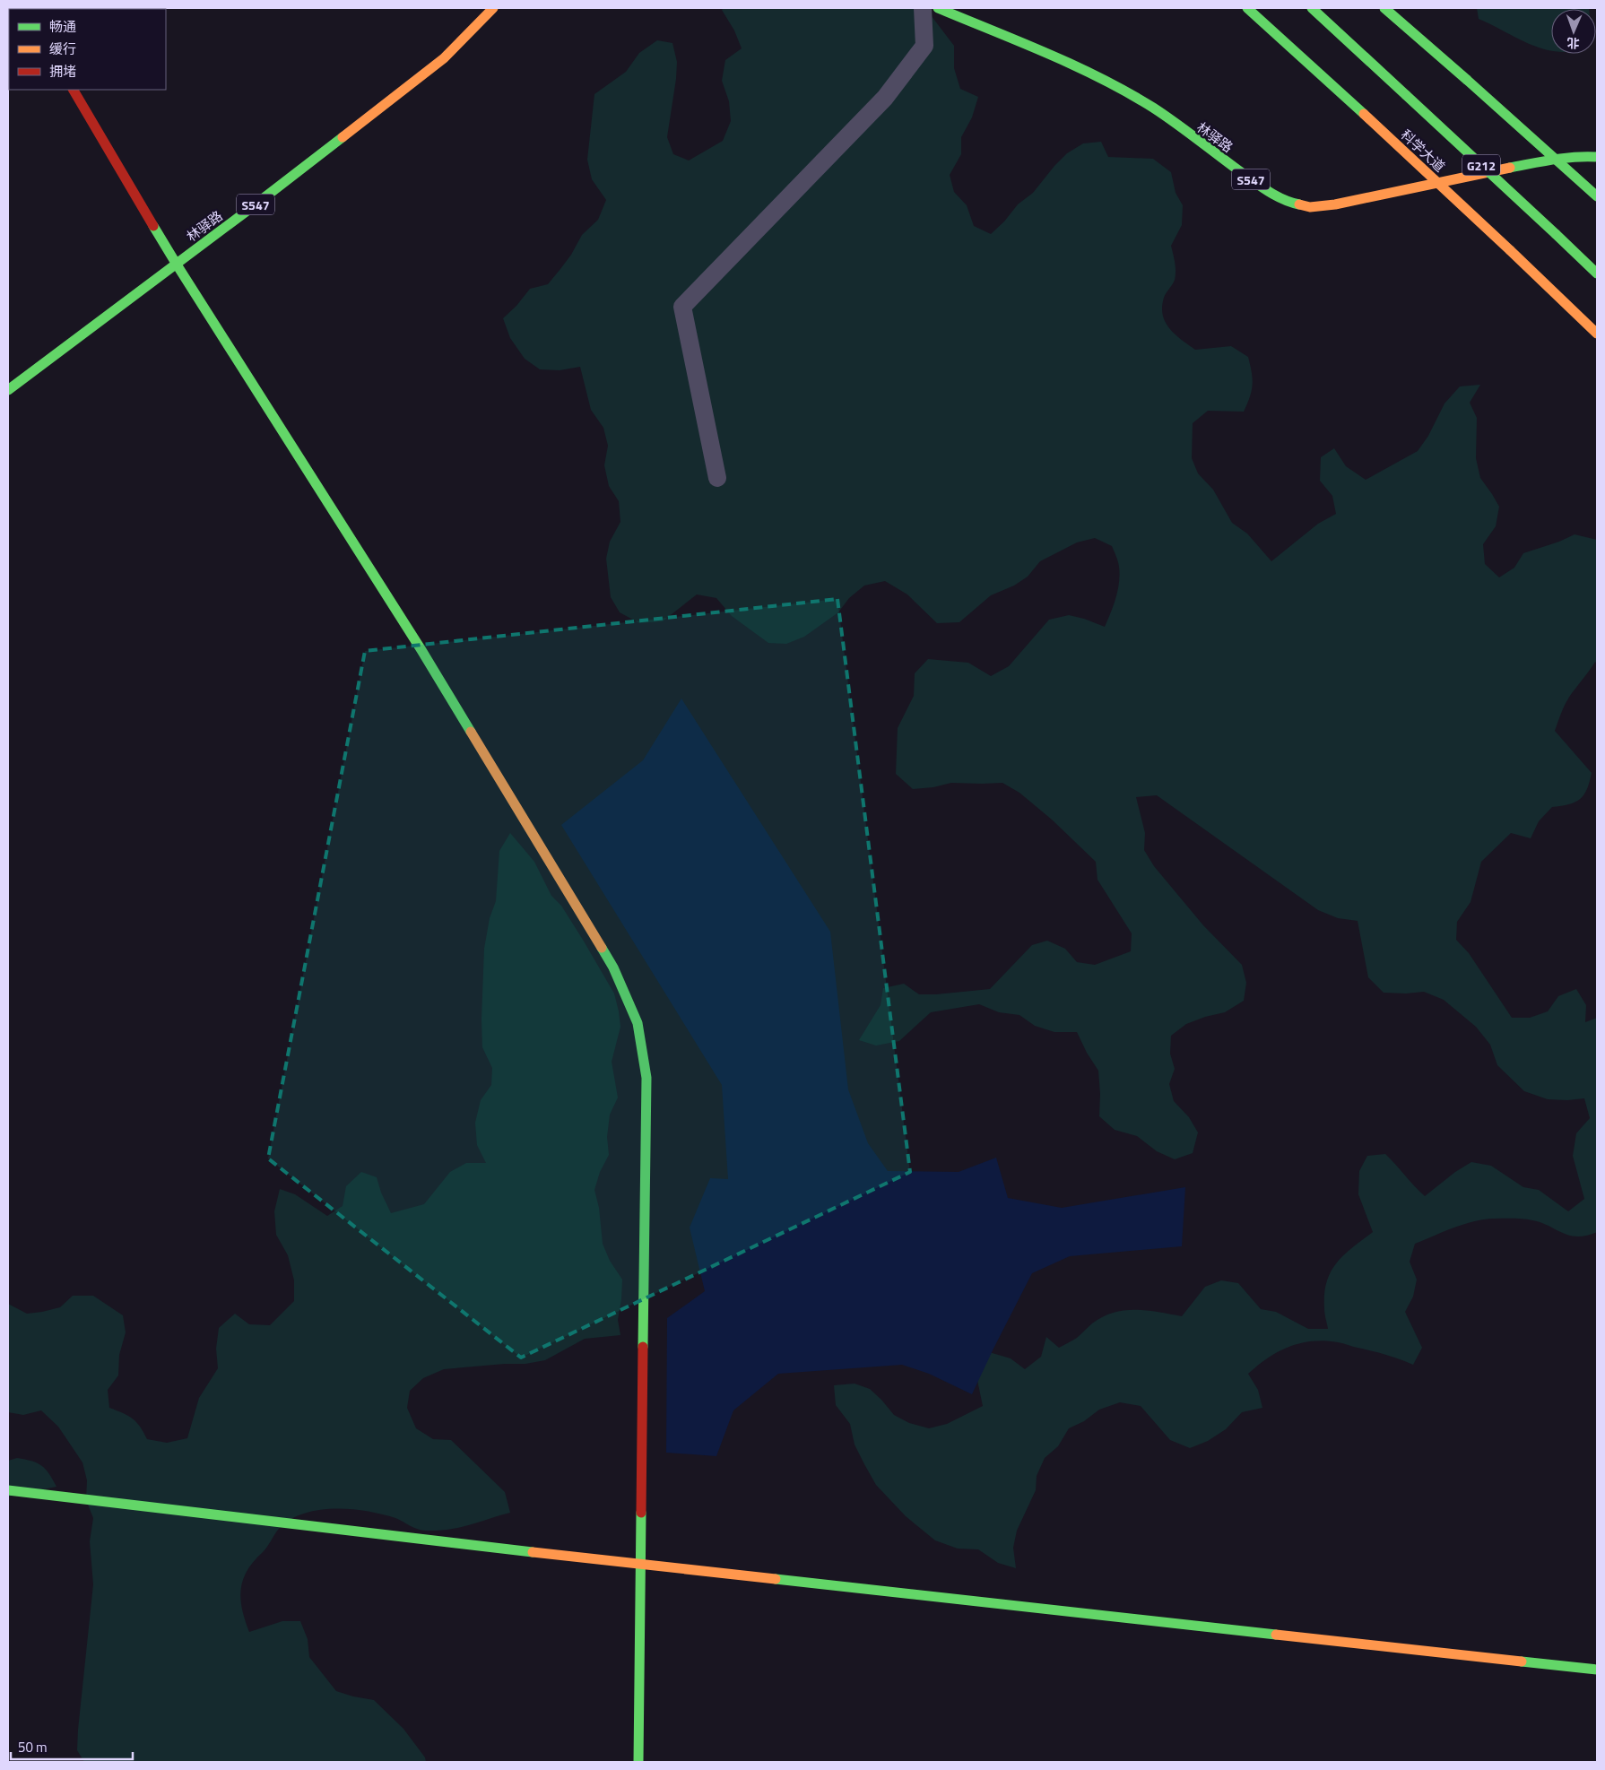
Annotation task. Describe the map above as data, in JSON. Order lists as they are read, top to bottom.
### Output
{
  "streets": {
    "main road": [
      "林驿路",
      "科学大道",
      "G212",
      "S547"
    ]
  },
  "legend": ["畅通", "缓行", "拥堵"],
  "scale_bar": "50 m",
  "north": "bottom"
}
